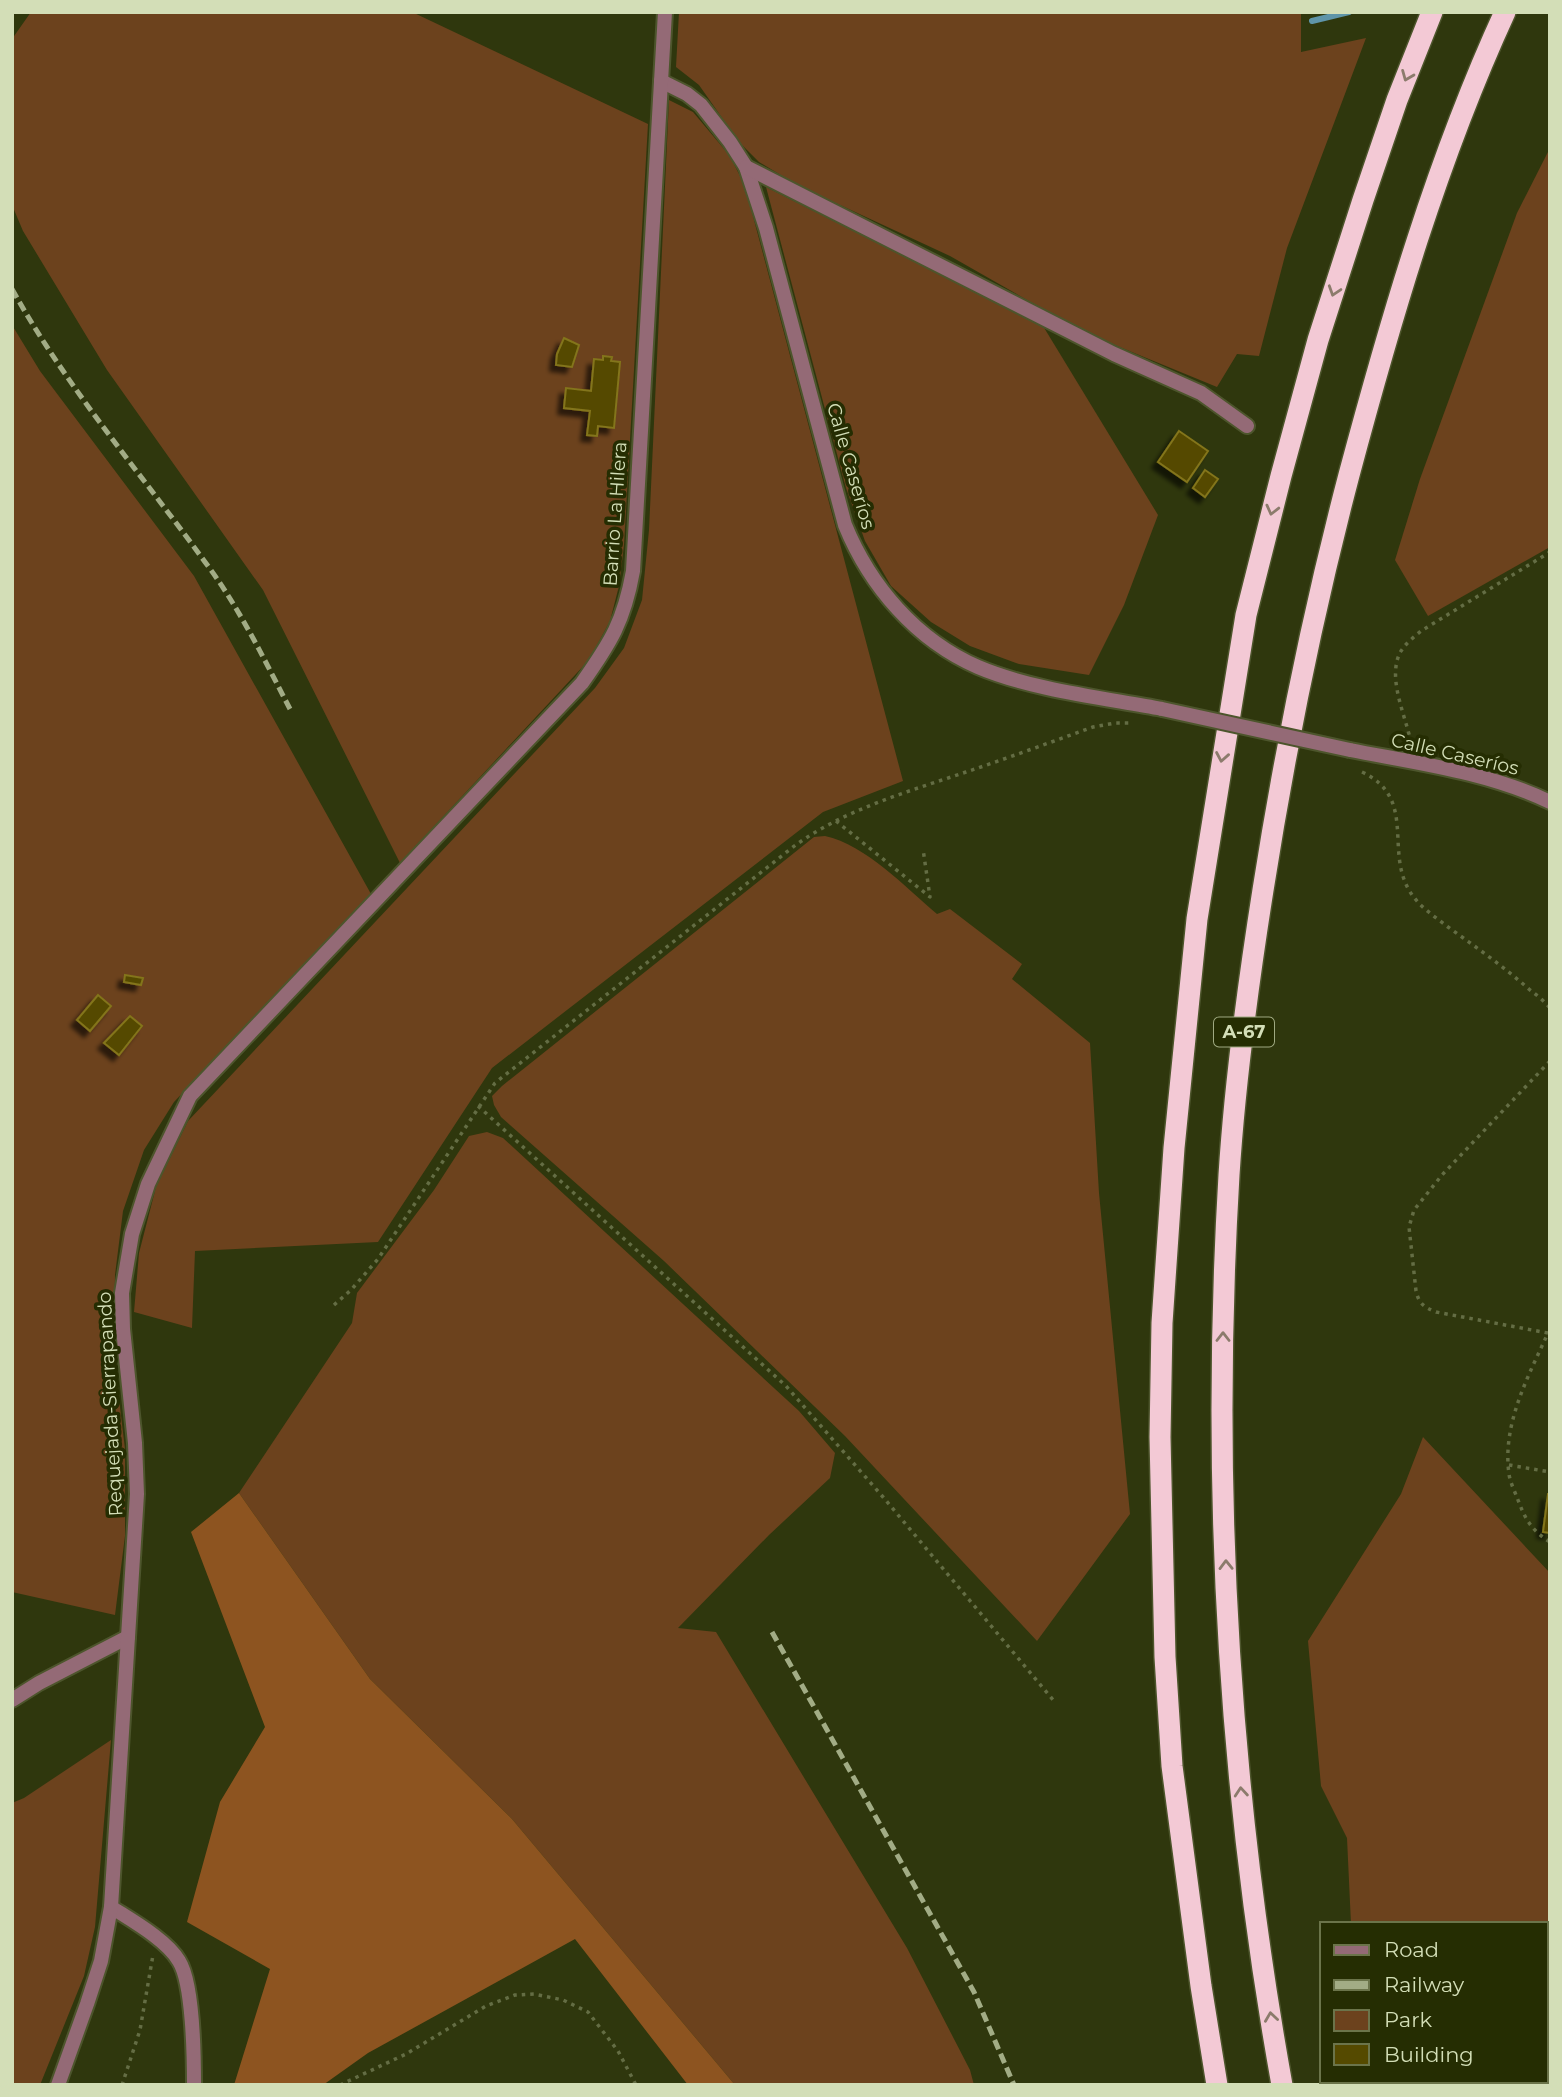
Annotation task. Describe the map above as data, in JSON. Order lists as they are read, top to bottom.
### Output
{
  "streets": {
    "highway": ["A-67"],
    "street": ["Calle Caseríos", "Barrio La Hilera", "Requejada-Sierrapando"]
  },
  "crossings": [
    ["Calle Caseríos", "Barrio La Hilera"],
    ["Barrio La Hilera", "Requejada-Sierrapando"]
  ],
  "legend": [
    "Road",
    "Railway",
    "Park",
    "Building"
  ]
}
